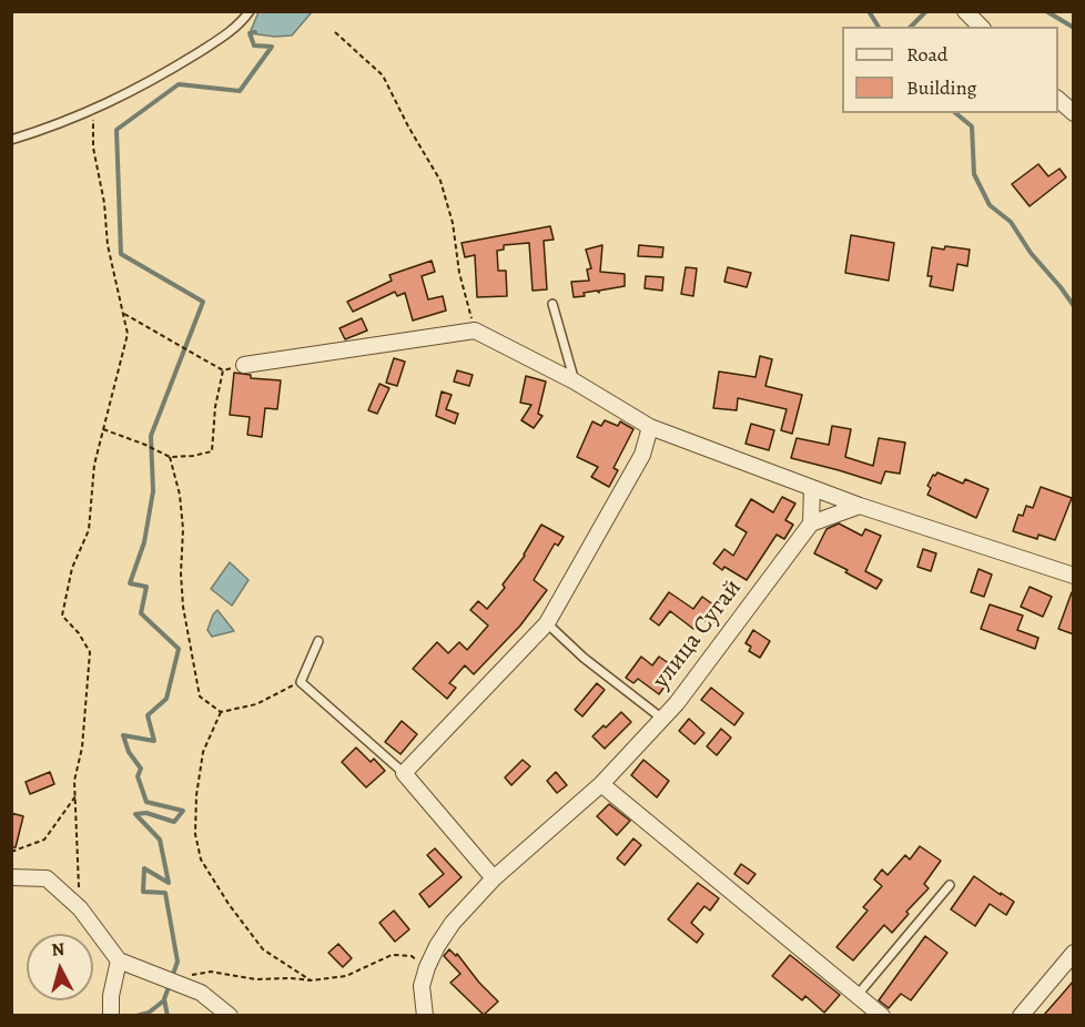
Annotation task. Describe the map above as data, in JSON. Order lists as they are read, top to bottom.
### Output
{
  "streets": {
    "street": ["улица Сугай"]
  },
  "legend": ["Road", "Building"],
  "north": "top"
}
